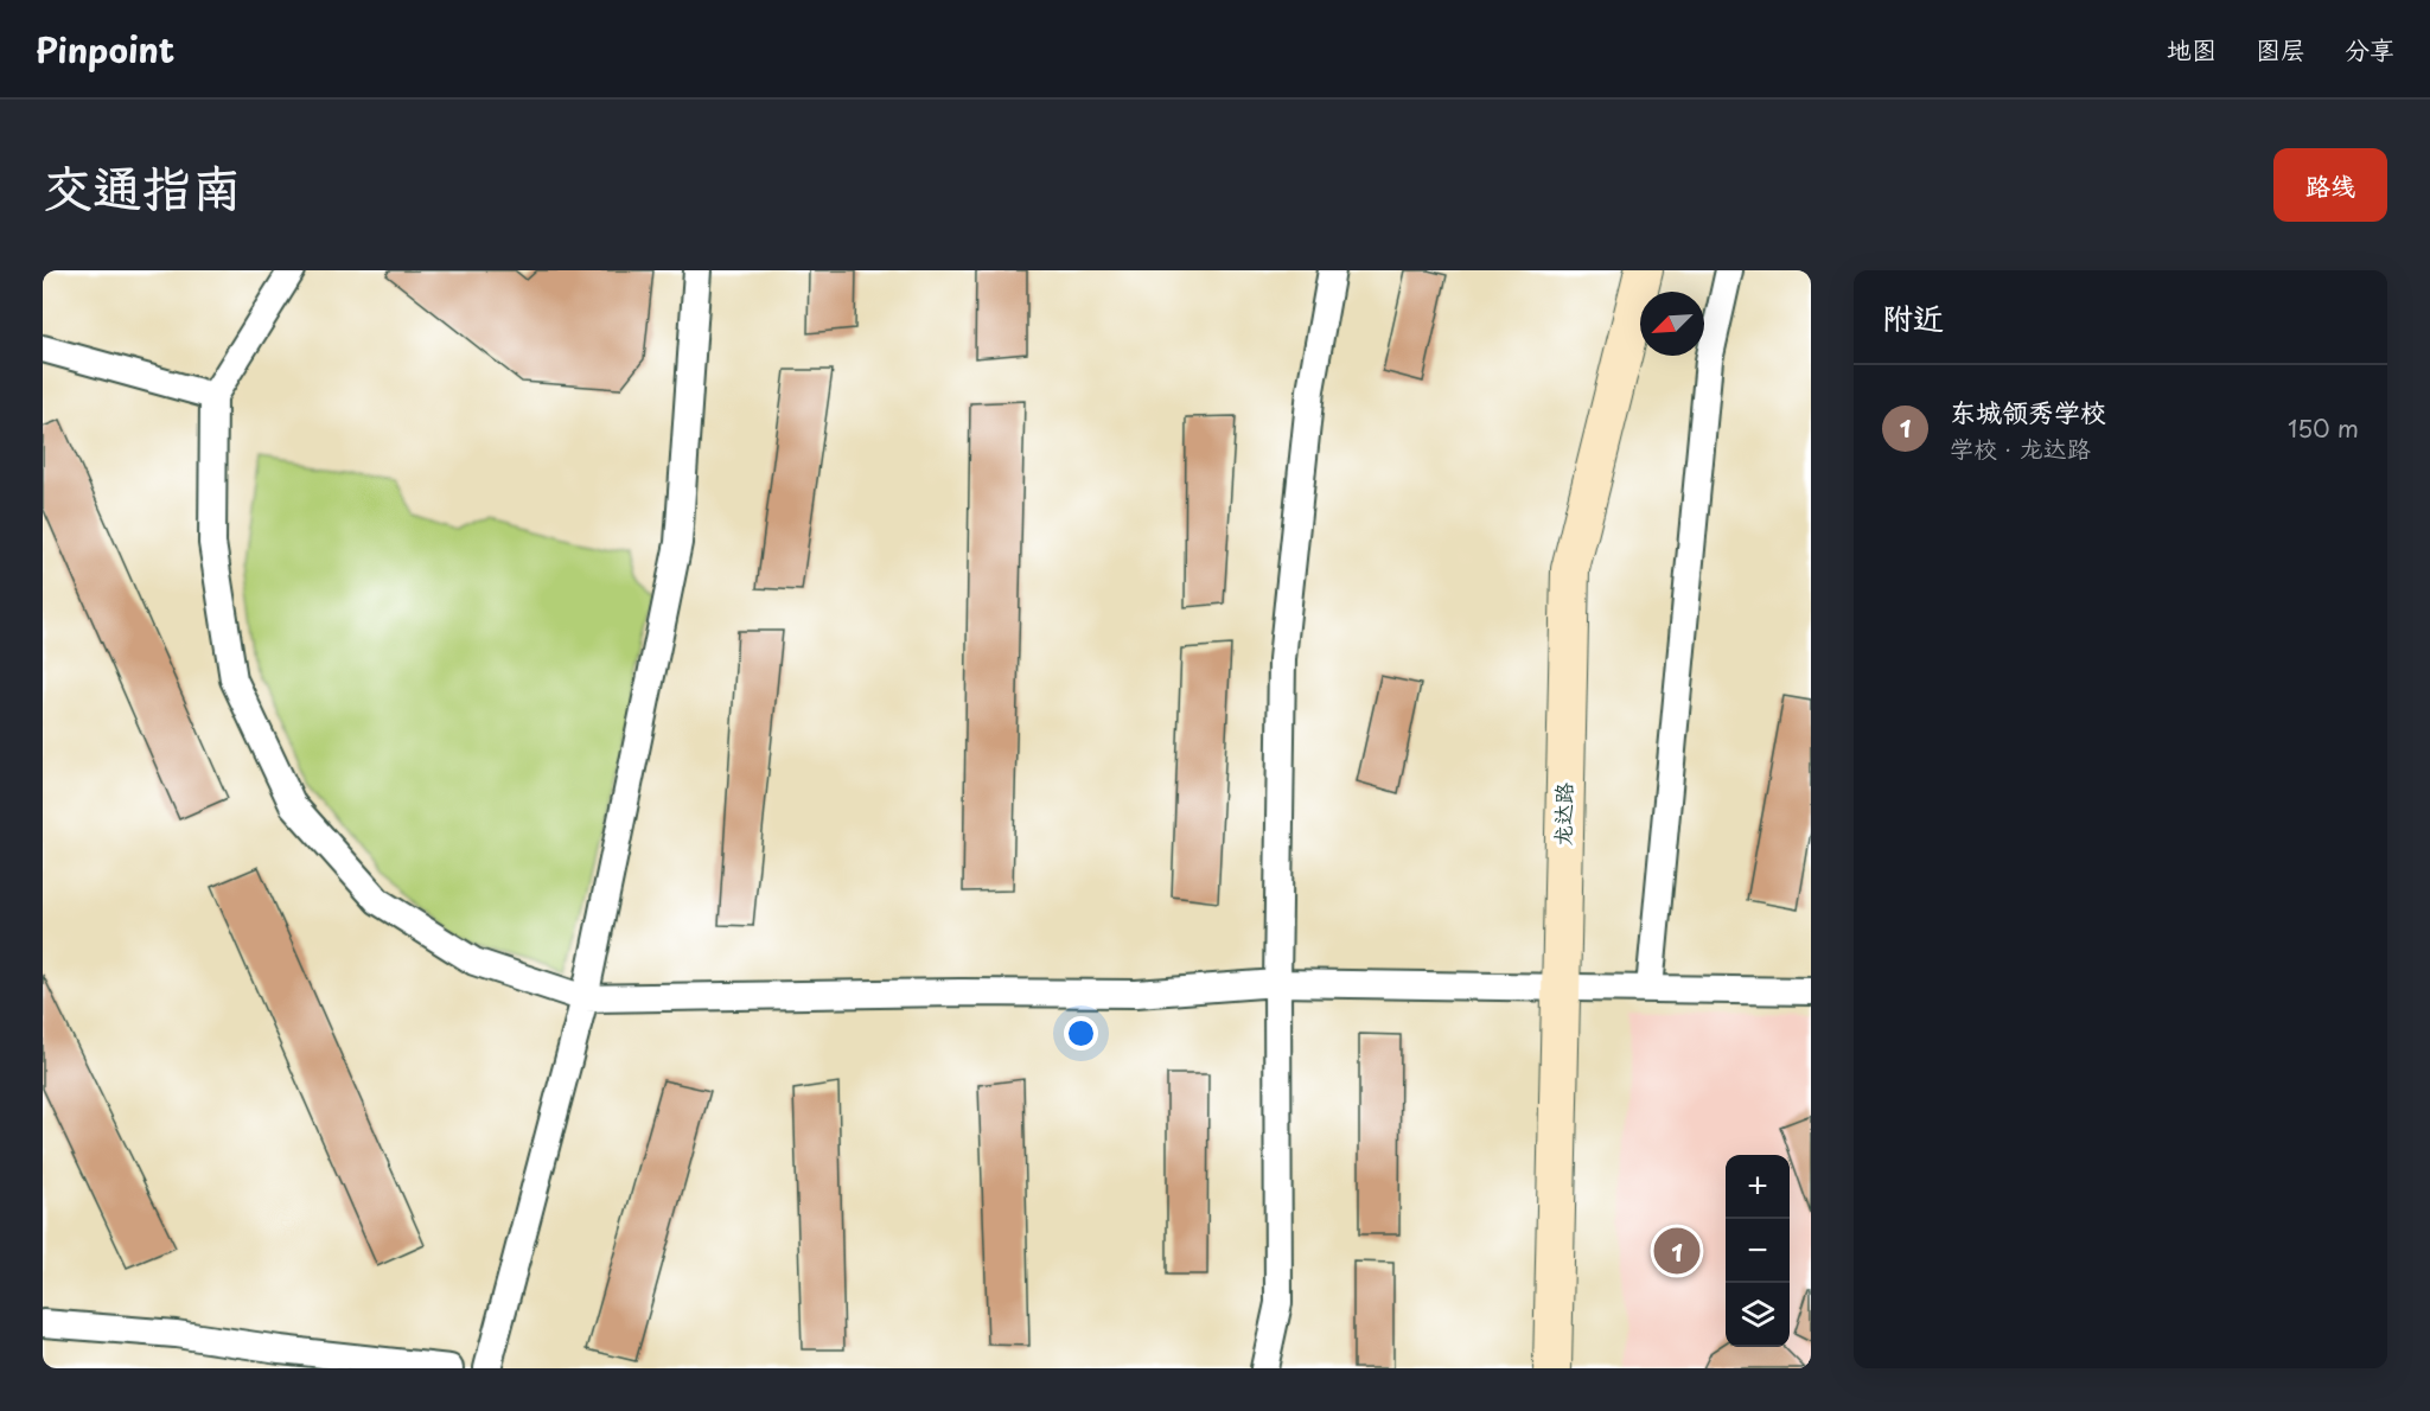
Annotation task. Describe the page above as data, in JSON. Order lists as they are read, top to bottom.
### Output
{
  "streets": {
    "street": ["龙达路"]
  },
  "north": "bottom left",
  "page": {
    "header": "Pinpoint",
    "nav": ["地图", "图层", "分享"],
    "title": "交通指南",
    "buttons": "路线",
    "heading": "附近",
    "list": [
      {
        "mark": "1",
        "name": "东城领秀学校",
        "note": "学校 · 龙达路",
        "value": "150 m"
      }
    ],
    "map_buttons": ["+", "−"],
    "pins": "1"
  }
}
